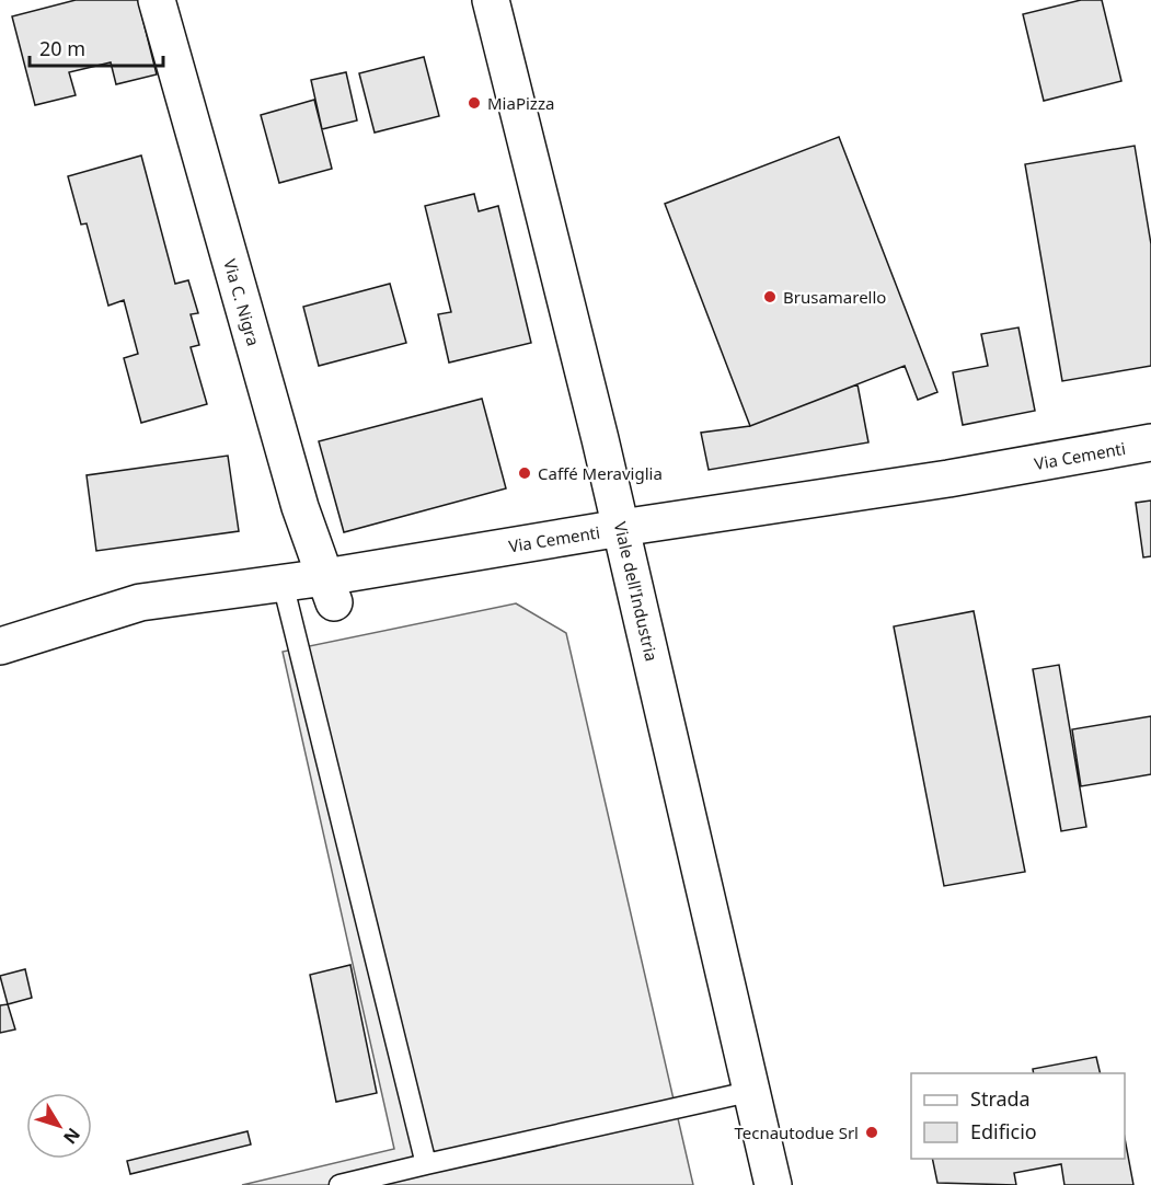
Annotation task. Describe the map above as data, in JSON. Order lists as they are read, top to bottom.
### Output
{
  "streets": {
    "street": ["Via C. Nigra", "Via Cementi", "Viale dell'Industria"]
  },
  "crossings": [
    ["Via C. Nigra", "Via Cementi"],
    ["Via Cementi", "Viale dell'Industria"]
  ],
  "places": [
    "MiaPizza",
    "Brusamarello",
    "Caffé Meraviglia",
    "Tecnautodue Srl"
  ],
  "legend": ["Strada", "Edificio"],
  "scale_bar": "20 m",
  "north": "bottom right"
}
